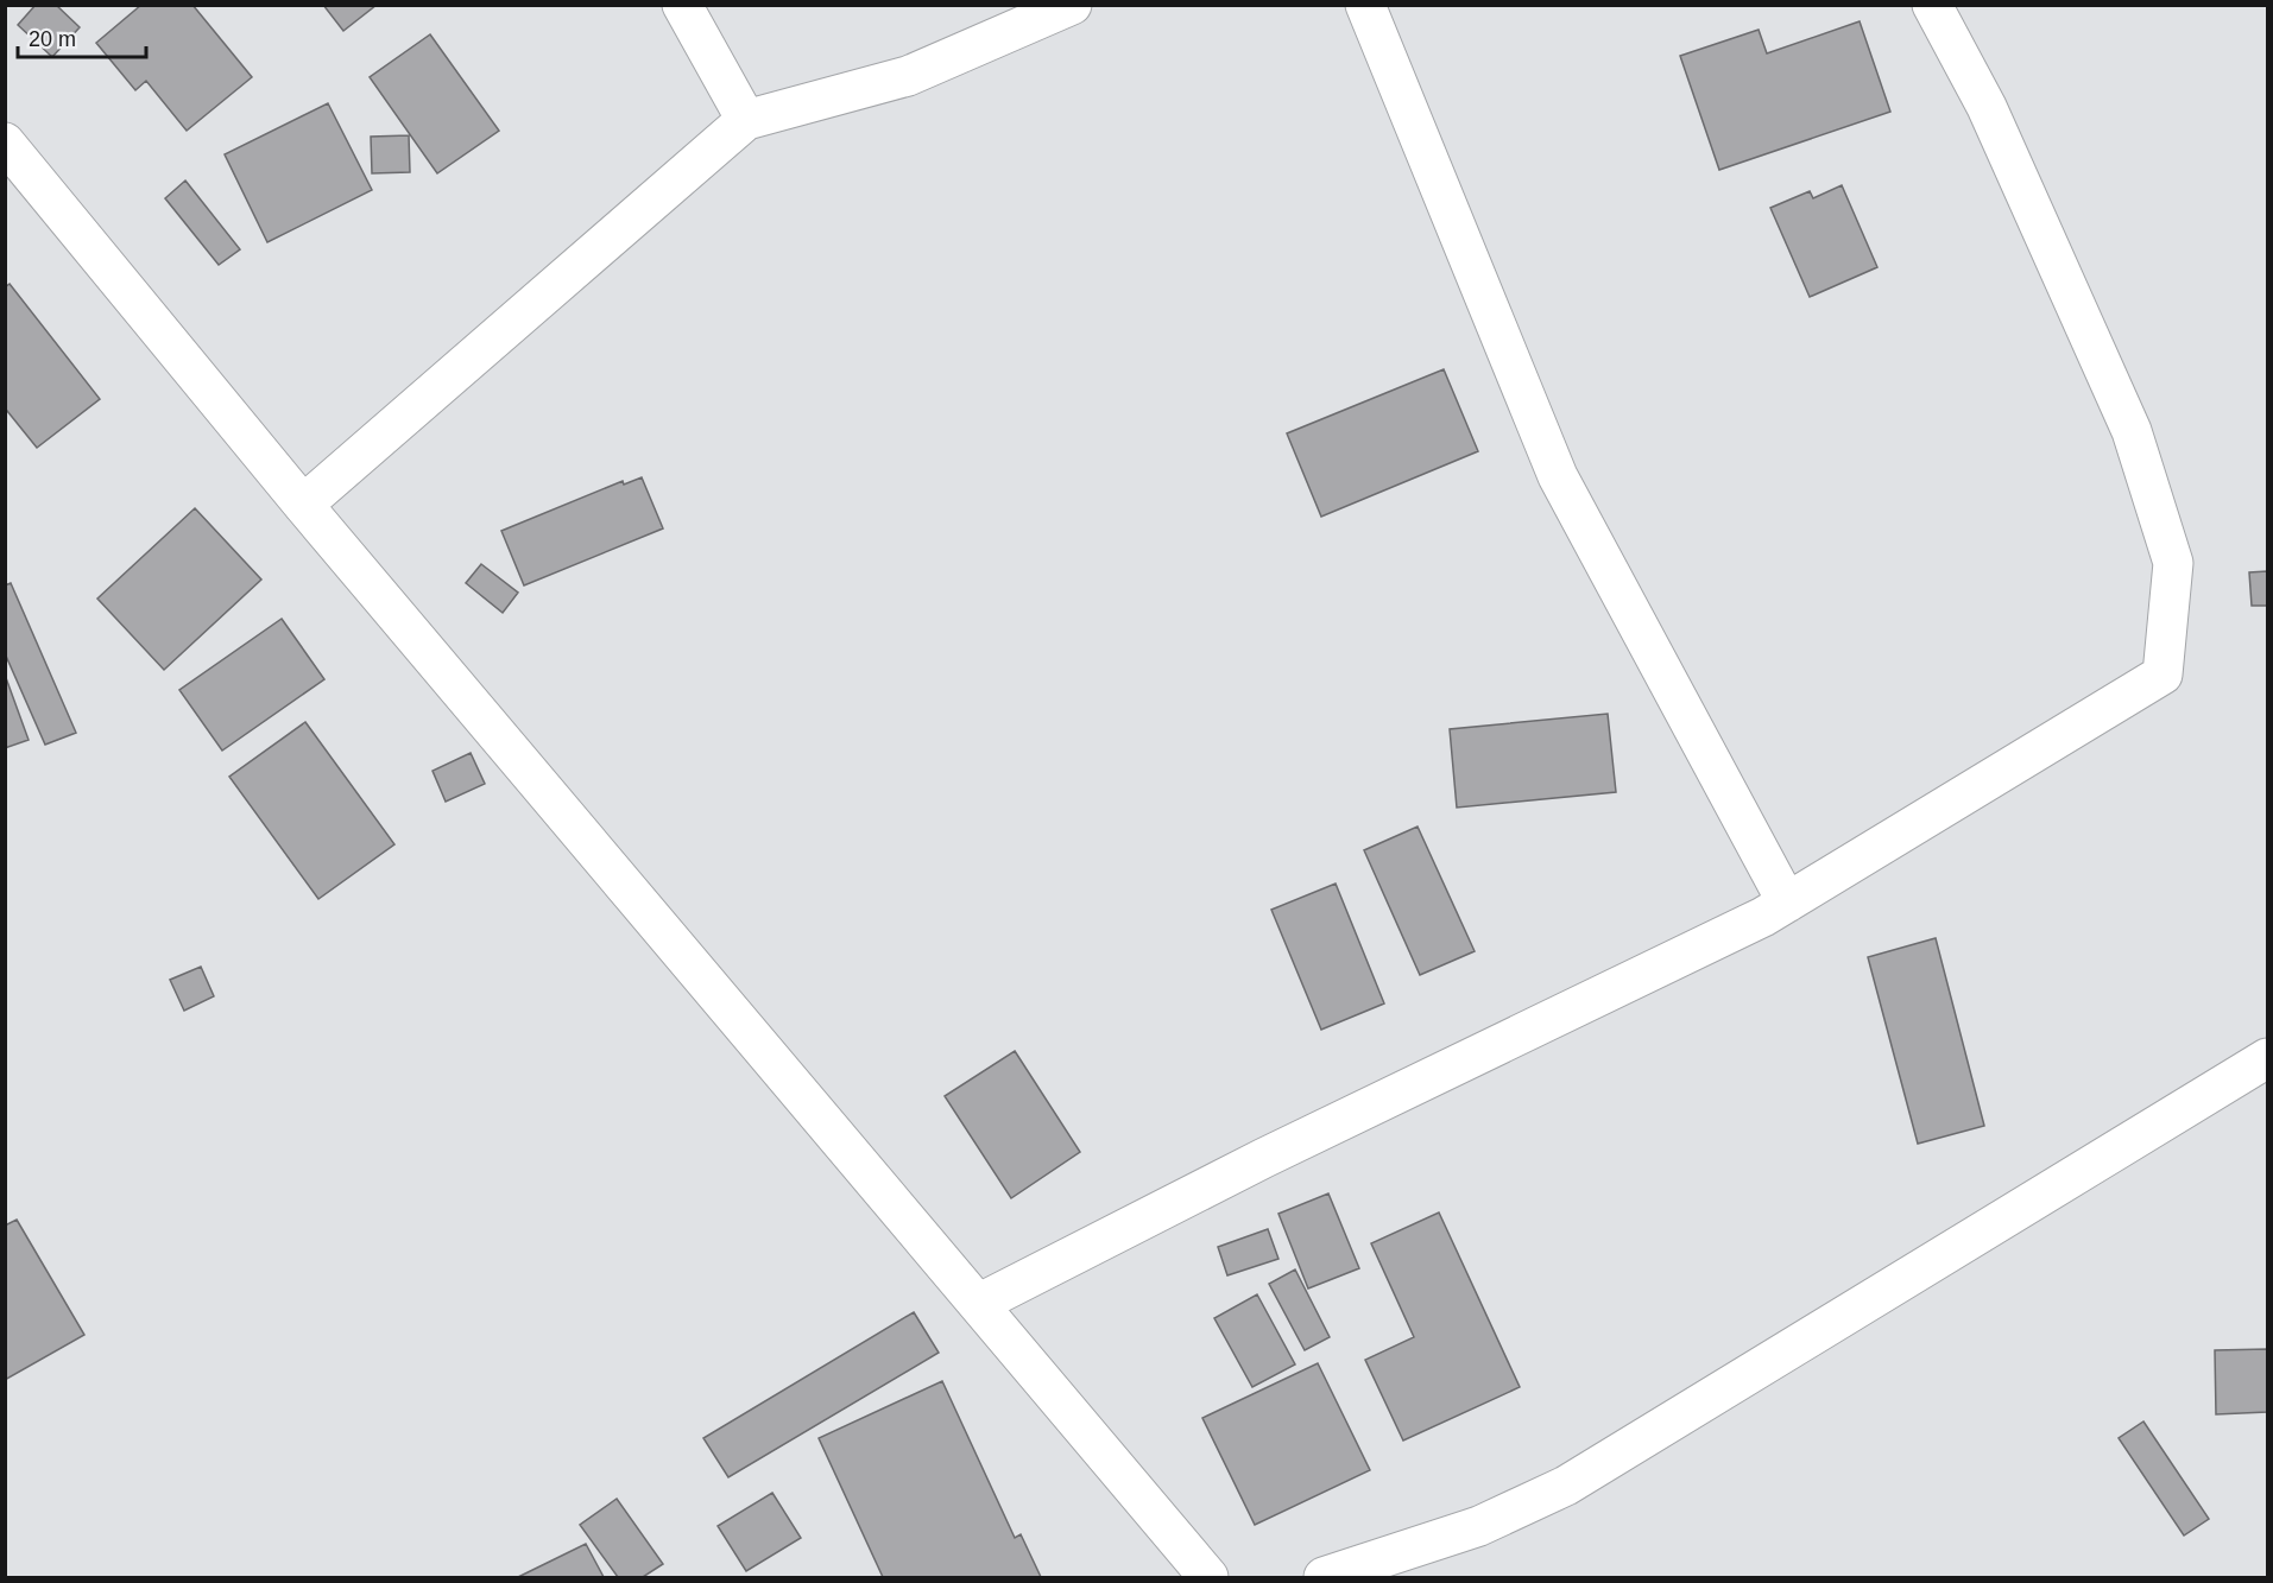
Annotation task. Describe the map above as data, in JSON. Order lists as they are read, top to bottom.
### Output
{
  "scale_bar": "20 m"
}
